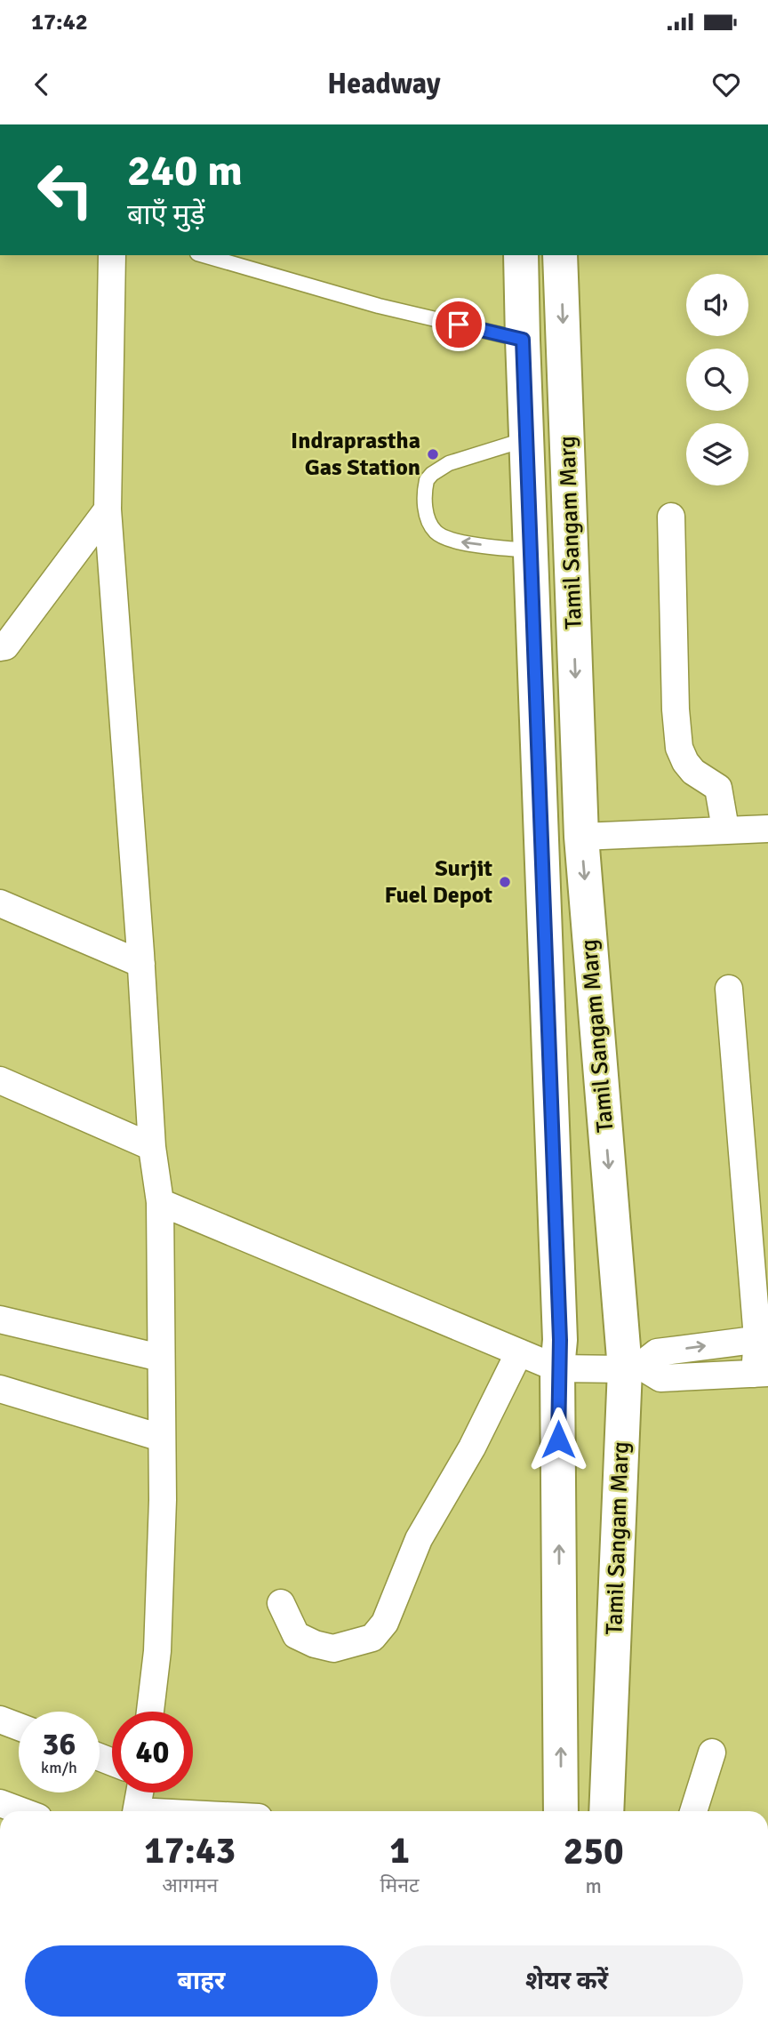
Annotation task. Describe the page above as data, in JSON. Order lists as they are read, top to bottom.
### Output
{
  "streets": {
    "street": ["Tamil Sangam Marg"]
  },
  "places": ["Indraprastha Gas Station", "Surjit Fuel Depot"],
  "page": {
    "status": "17:42",
    "header": "Headway",
    "turn": ["240 m", "बाएँ मुड़ें"],
    "speed": "36 km/h",
    "limit": "40",
    "eta": [
      "17:43",
      "आगमन",
      "1",
      "मिनट",
      "250",
      "m"
    ],
    "buttons": ["बाहर", "शेयर करें"]
  }
}
